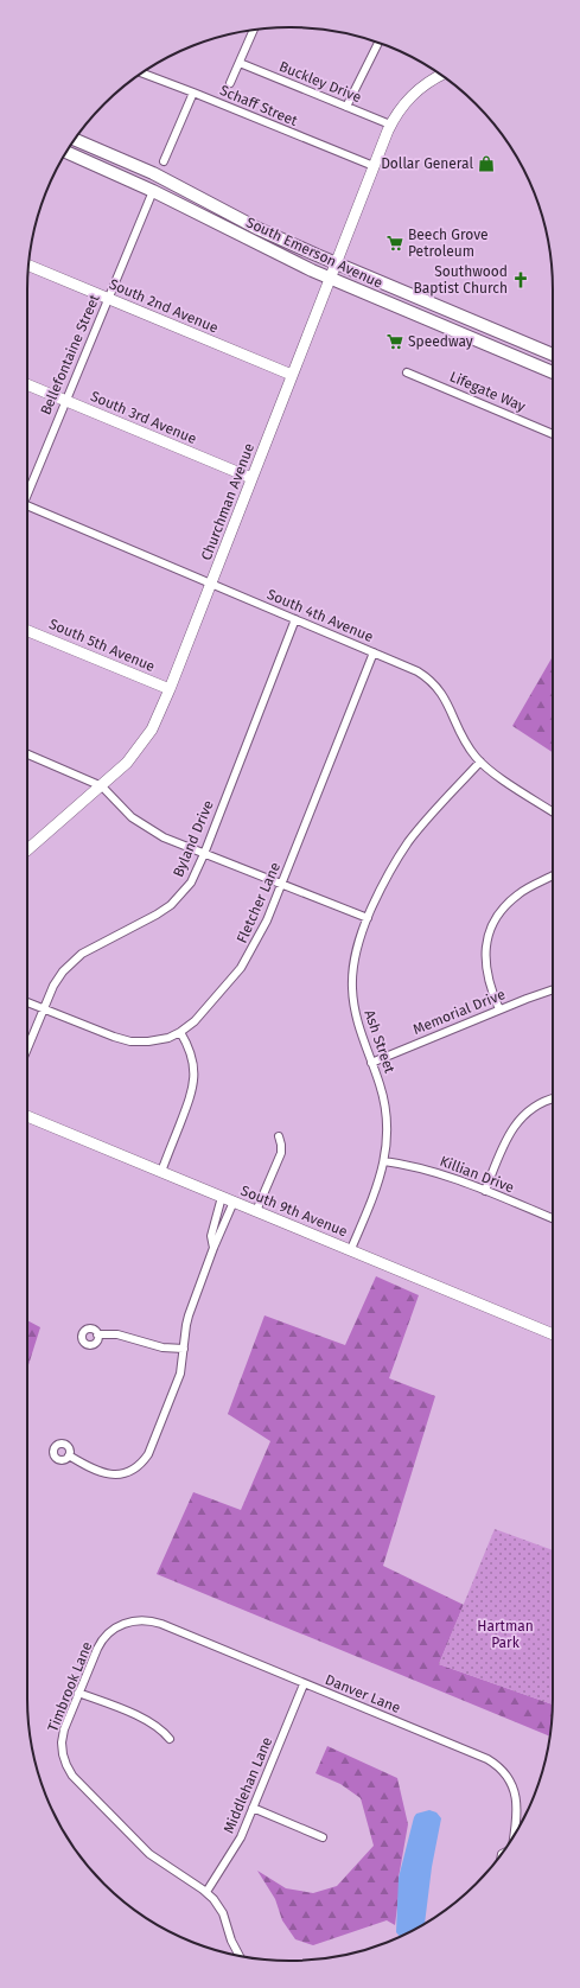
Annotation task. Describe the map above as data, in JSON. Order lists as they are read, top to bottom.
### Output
{
  "streets": {
    "main road": ["South Emerson Avenue"],
    "street": [
      "Buckley Drive",
      "Schaff Street",
      "South 2nd Avenue",
      "Bellefontaine Street",
      "Lifegate Way",
      "South 3rd Avenue",
      "Churchman Avenue",
      "South 4th Avenue",
      "South 5th Avenue",
      "Byland Drive",
      "Fletcher Lane",
      "Memorial Drive",
      "Ash Street",
      "Killian Drive",
      "South 9th Avenue",
      "Timbrook Lane",
      "Danver Lane",
      "Middlehan Lane"
    ]
  },
  "crossings": [
    ["Buckley Drive", "Churchman Avenue"],
    ["Schaff Street", "Churchman Avenue"],
    ["South Emerson Avenue", "Bellefontaine Street"],
    ["South Emerson Avenue", "Churchman Avenue"],
    ["South 2nd Avenue", "Bellefontaine Street"],
    ["South 2nd Avenue", "Churchman Avenue"],
    ["Bellefontaine Street", "South 3rd Avenue"],
    ["South 3rd Avenue", "Churchman Avenue"],
    ["Churchman Avenue", "South 4th Avenue"],
    ["Churchman Avenue", "South 5th Avenue"],
    ["South 4th Avenue", "Byland Drive"],
    ["South 4th Avenue", "Fletcher Lane"],
    ["South 4th Avenue", "Ash Street"],
    ["Byland Drive", "Fletcher Lane"],
    ["Memorial Drive", "Ash Street"],
    ["Ash Street", "Killian Drive"],
    ["Ash Street", "South 9th Avenue"],
    ["Timbrook Lane", "Danver Lane"],
    ["Timbrook Lane", "Middlehan Lane"],
    ["Danver Lane", "Middlehan Lane"]
  ],
  "parks": ["Hartman Park"],
  "places": {
    "shop": ["Dollar General"],
    "supermarket": ["Beech Grove Petroleum", "Speedway"],
    "church": ["Southwood Baptist Church"]
  }
}
